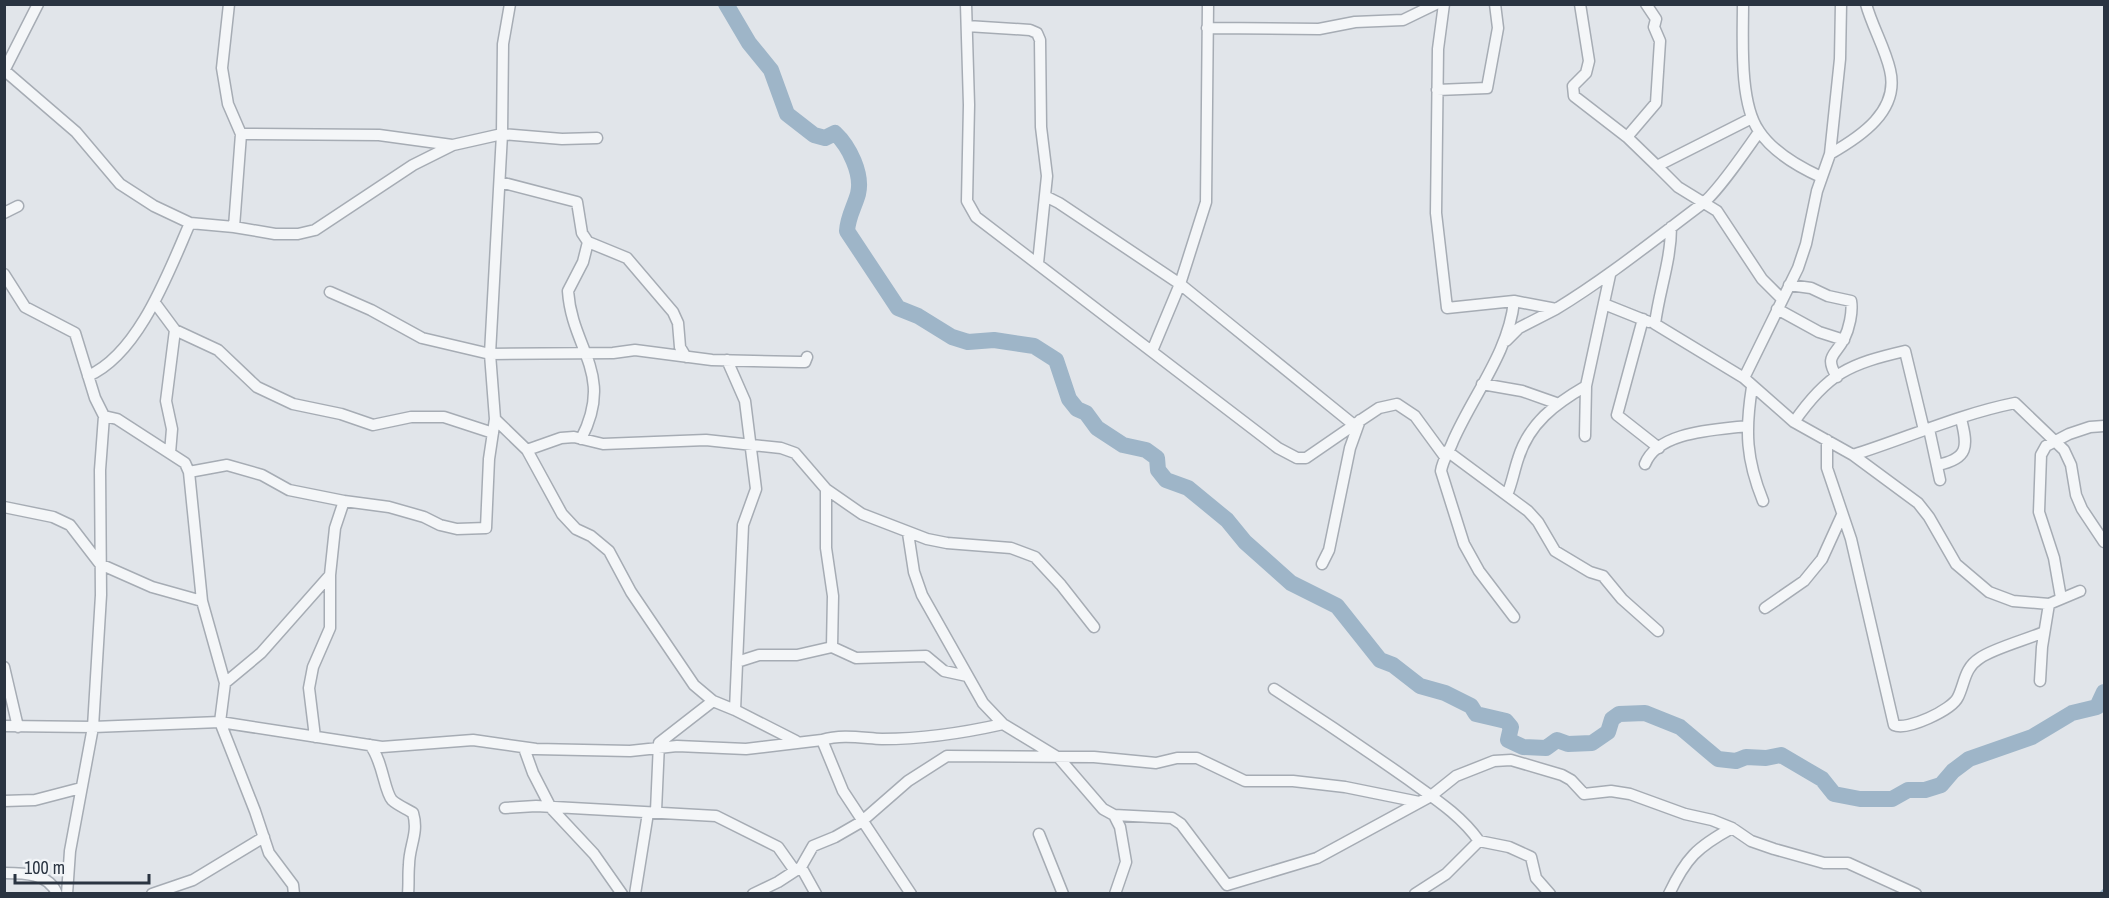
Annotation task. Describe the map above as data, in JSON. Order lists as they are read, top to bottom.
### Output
{
  "scale_bar": "100 m"
}
